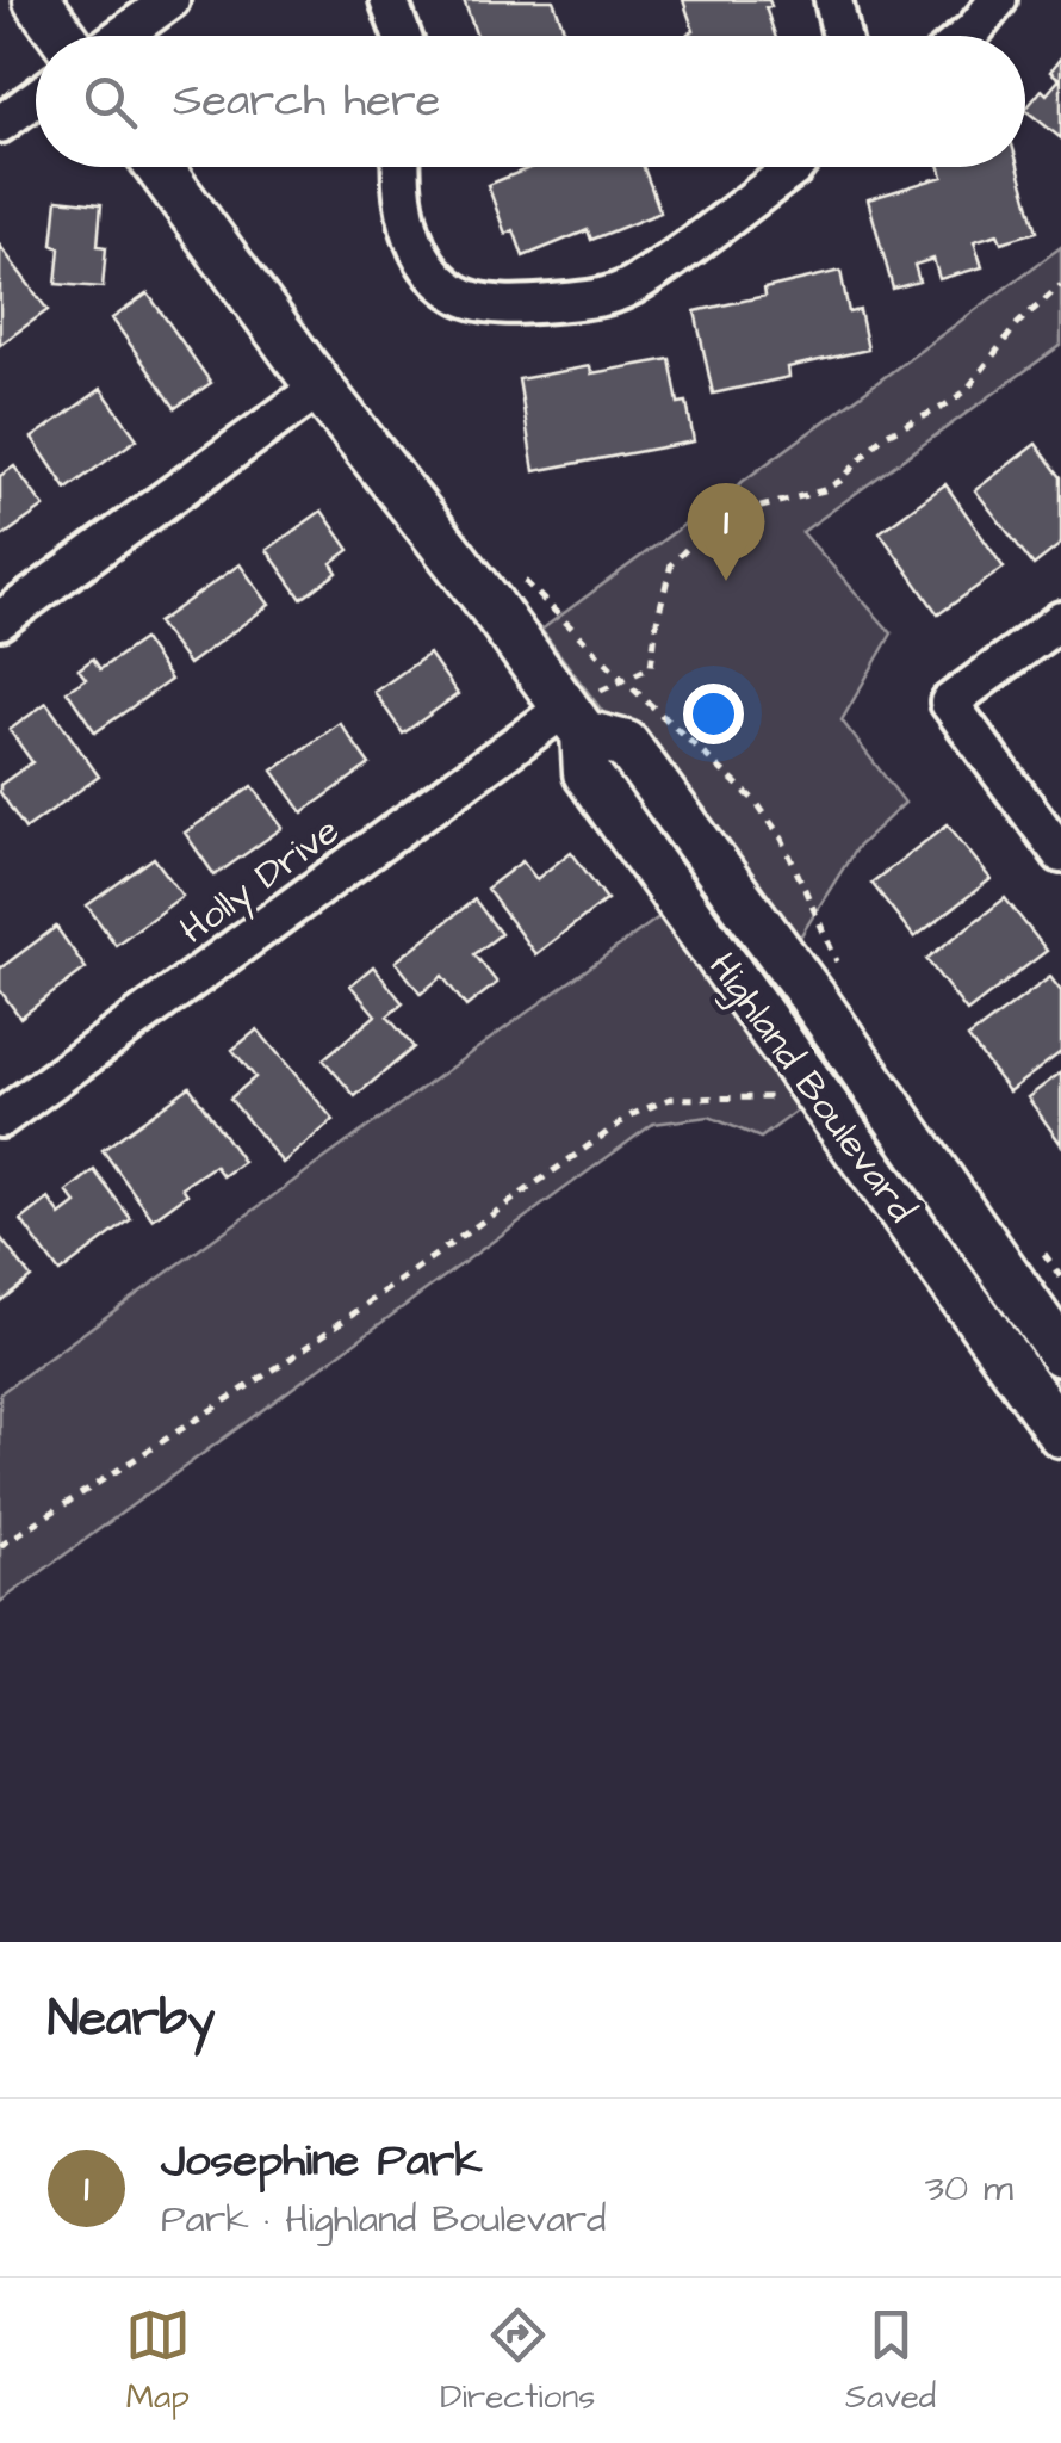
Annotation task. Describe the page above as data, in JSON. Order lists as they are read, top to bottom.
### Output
{
  "streets": {
    "main road": ["Highland Boulevard"],
    "street": ["Holly Drive"]
  },
  "crossings": [
    ["Holly Drive", "Highland Boulevard"]
  ],
  "page": {
    "search": "Search here",
    "pins": "1",
    "heading": "Nearby",
    "list": [
      {
        "mark": "1",
        "name": "Josephine Park",
        "note": "Park · Highland Boulevard",
        "value": "30 m"
      }
    ],
    "nav": ["Map", "Directions", "Saved"]
  }
}
